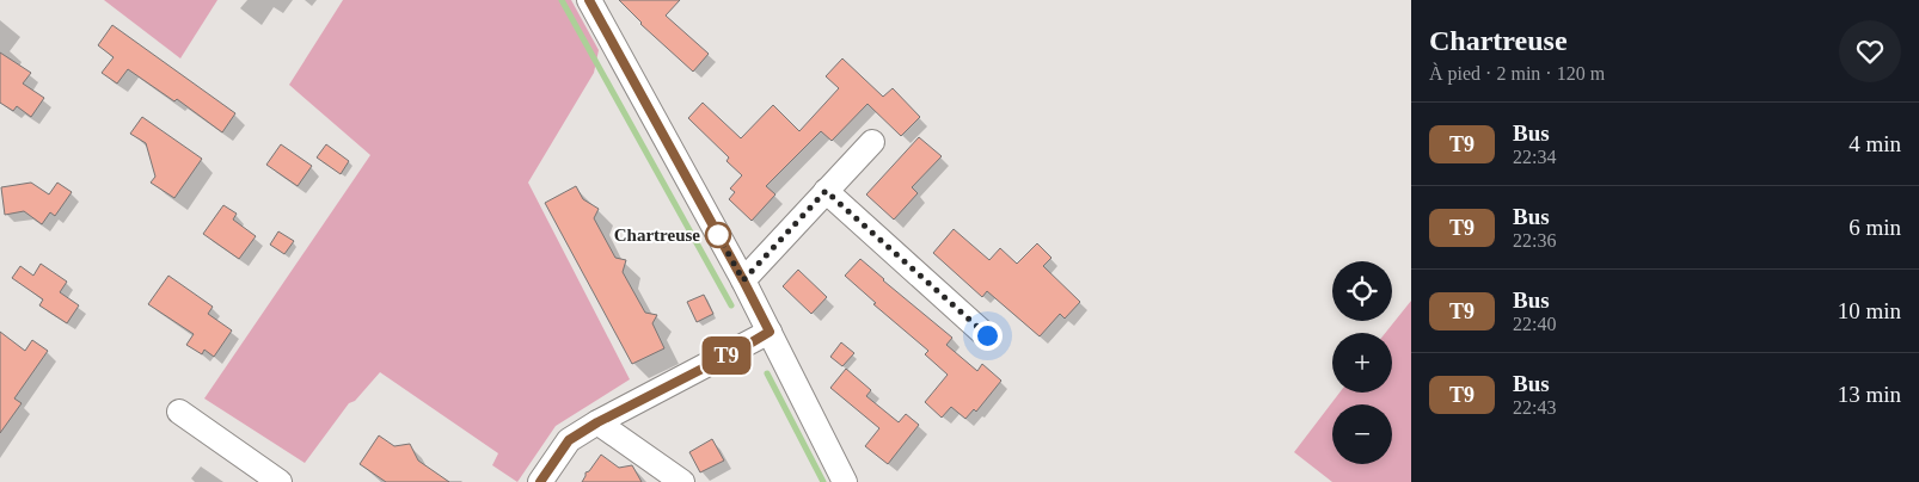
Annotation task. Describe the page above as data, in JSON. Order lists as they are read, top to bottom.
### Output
{
  "places": ["Chartreuse"],
  "lines": ["bus line T9"],
  "page": {
    "on_map": "T9",
    "heading": ["Chartreuse", "À pied · 2 min · 120 m"],
    "list": [
      {
        "mark": "T9",
        "name": "Bus",
        "note": "22:34",
        "value": "4 min"
      },
      {
        "mark": "T9",
        "name": "Bus",
        "note": "22:36",
        "value": "6 min"
      },
      {
        "mark": "T9",
        "name": "Bus",
        "note": "22:40",
        "value": "10 min"
      },
      {
        "mark": "T9",
        "name": "Bus",
        "note": "22:43",
        "value": "13 min"
      }
    ],
    "map_buttons": ["+", "−"]
  }
}
